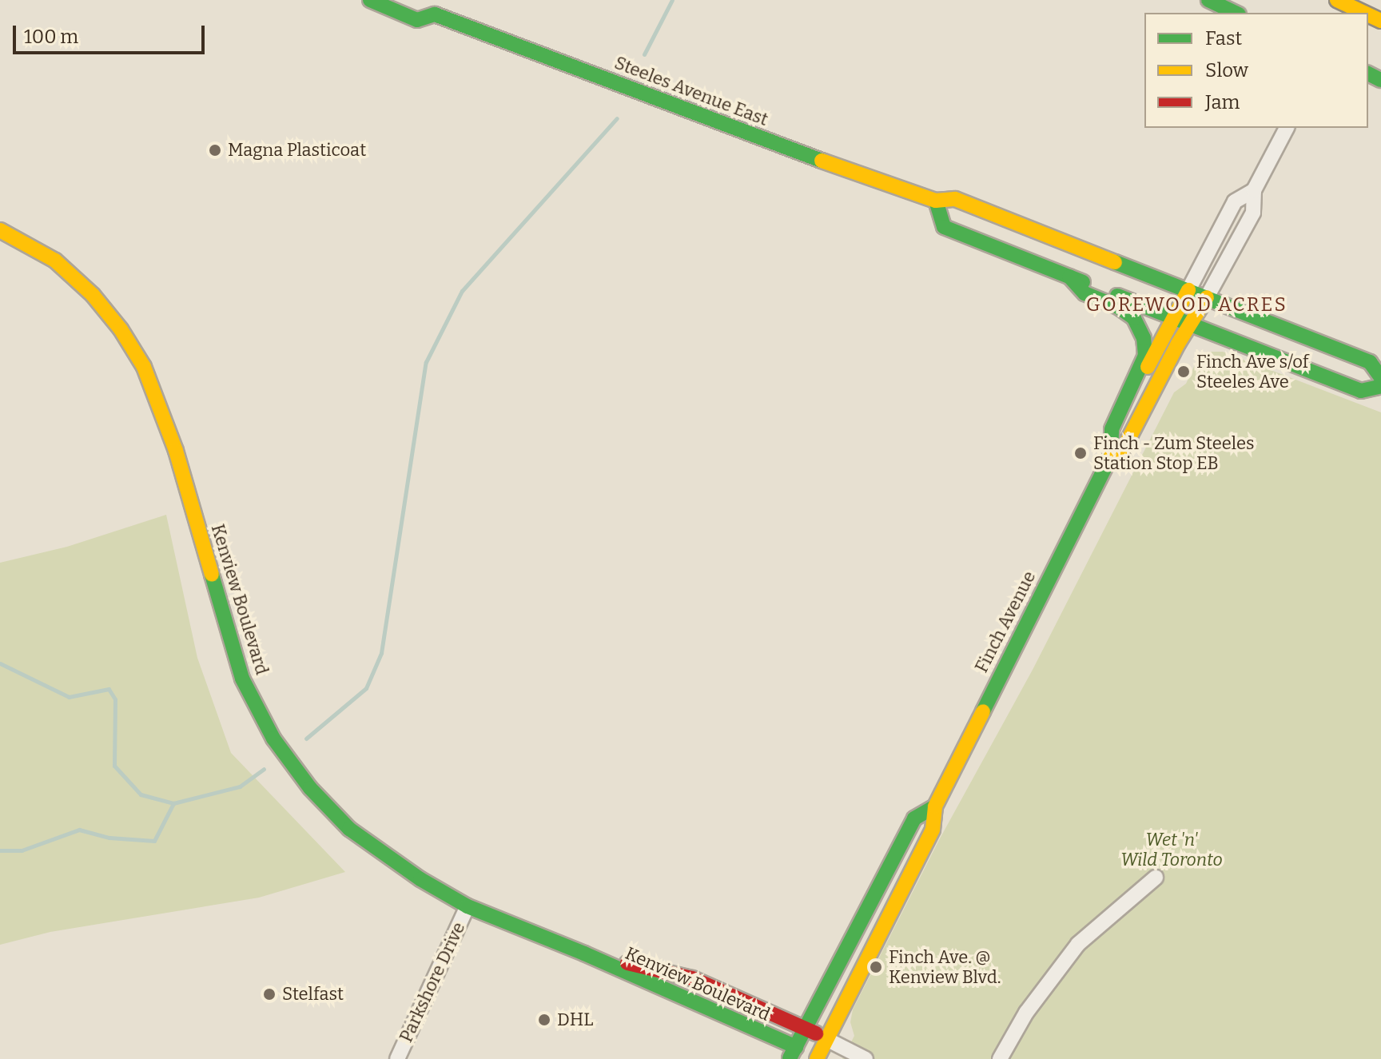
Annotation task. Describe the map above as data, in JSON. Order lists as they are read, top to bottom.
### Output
{
  "streets": {
    "main road": ["Steeles Avenue East", "Kenview Boulevard", "Finch Avenue"],
    "street": ["Parkshore Drive"]
  },
  "crossings": [
    ["Steeles Avenue East", "Finch Avenue"],
    ["Kenview Boulevard", "Finch Avenue"],
    ["Kenview Boulevard", "Parkshore Drive"]
  ],
  "districts": ["GOREWOOD ACRES"],
  "parks": ["Wet 'n' Wild Toronto"],
  "places": [
    "Magna Plasticoat",
    "Finch Ave s/of Steeles Ave",
    "Finch - Zum Steeles Station Stop EB",
    "Finch Ave. @ Kenview Blvd.",
    "Stelfast",
    "DHL"
  ],
  "legend": ["Fast", "Slow", "Jam"],
  "scale_bar": "100 m"
}
